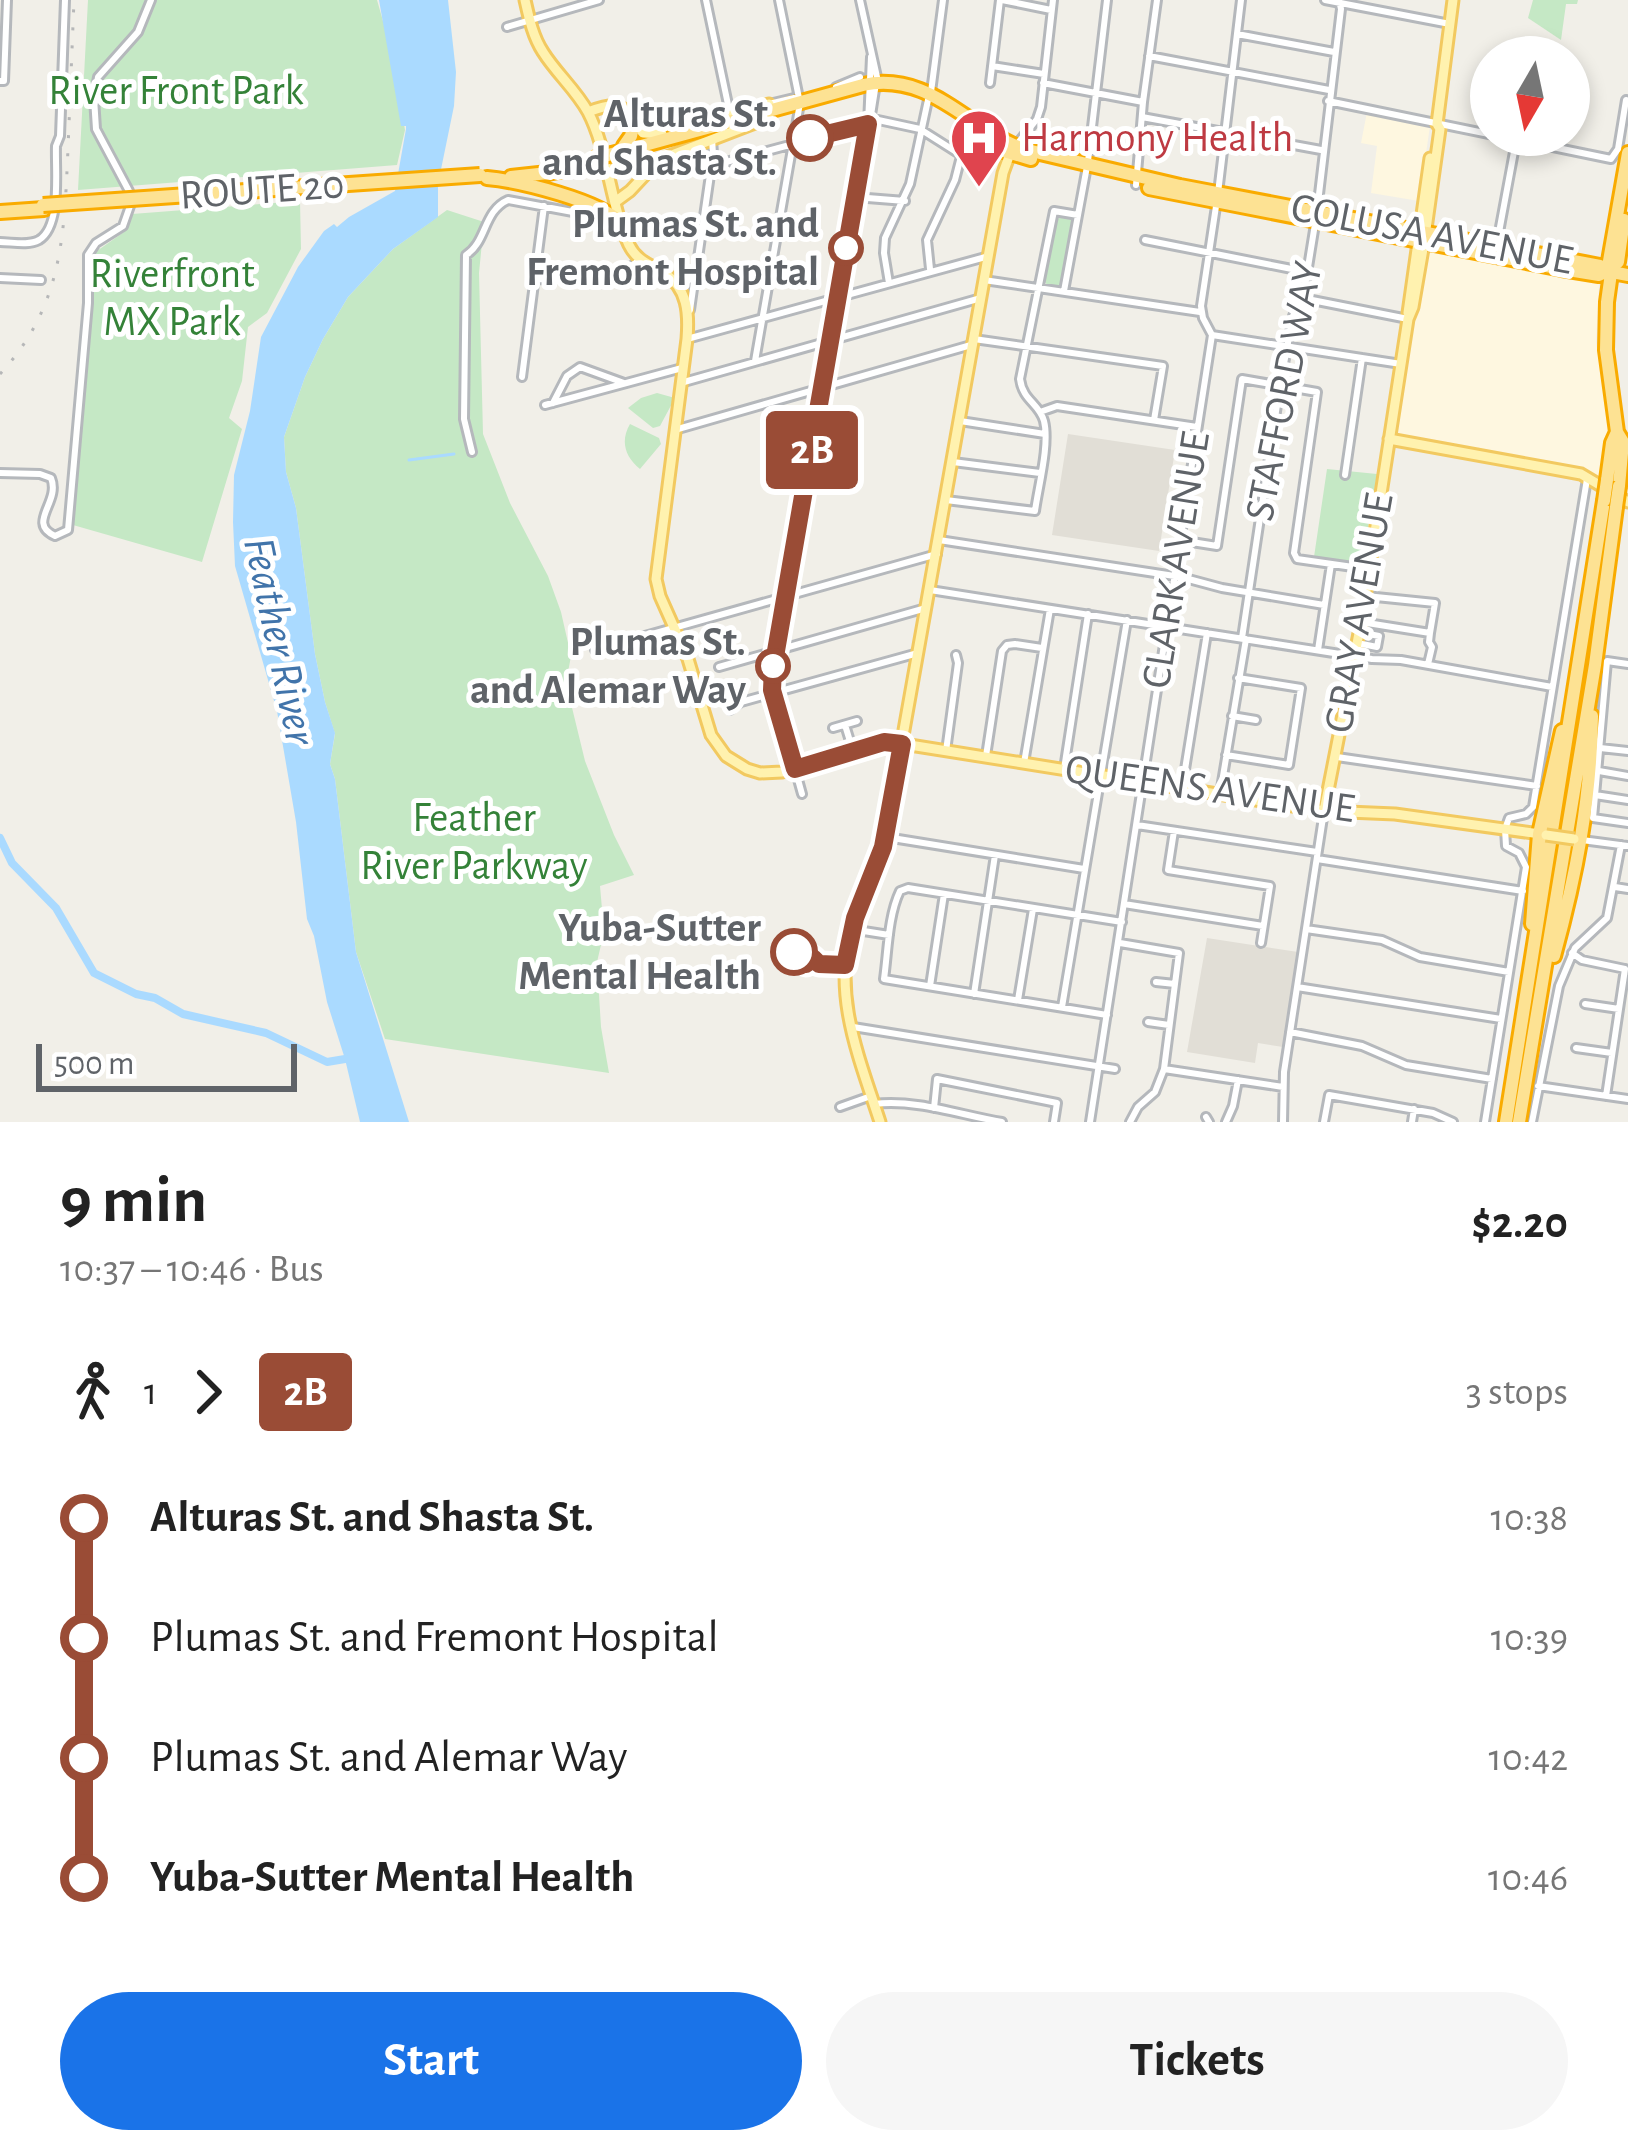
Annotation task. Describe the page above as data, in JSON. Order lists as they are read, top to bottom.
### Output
{
  "streets": {
    "highway": ["ROUTE 20", "COLUSA AVENUE"],
    "main road": ["GRAY AVENUE", "QUEENS AVENUE"],
    "street": ["STAFFORD WAY", "CLARK AVENUE"]
  },
  "crossings": [
    ["ROUTE 20", "COLUSA AVENUE"],
    ["COLUSA AVENUE", "STAFFORD WAY"],
    ["COLUSA AVENUE", "GRAY AVENUE"],
    ["STAFFORD WAY", "QUEENS AVENUE"],
    ["CLARK AVENUE", "QUEENS AVENUE"],
    ["GRAY AVENUE", "QUEENS AVENUE"]
  ],
  "water": ["Feather River"],
  "parks": ["River Front Park", "Riverfront MX Park", "Feather River Parkway"],
  "places": {
    "other": [
      "Alturas St. and Shasta St.",
      "Plumas St. and Fremont Hospital",
      "Plumas St. and Alemar Way",
      "Yuba-Sutter Mental Health"
    ],
    "hospital": ["Harmony Health"]
  },
  "lines": ["bus line 2B"],
  "scale_bar": "500 m",
  "north": "bottom",
  "page": {
    "on_map": "2B",
    "scale": "500 m",
    "heading": ["9 min", "10:37 – 10:46 · Bus", "$2.20"],
    "legs": ["1", "2B", "3 stops"],
    "list": [
      {
        "name": "Alturas St. and Shasta St.",
        "value": "10:38"
      },
      {
        "name": "Plumas St. and Fremont Hospital",
        "value": "10:39"
      },
      {
        "name": "Plumas St. and Alemar Way",
        "value": "10:42"
      },
      {
        "name": "Yuba-Sutter Mental Health",
        "value": "10:46"
      }
    ],
    "buttons": ["Start", "Tickets"]
  }
}
